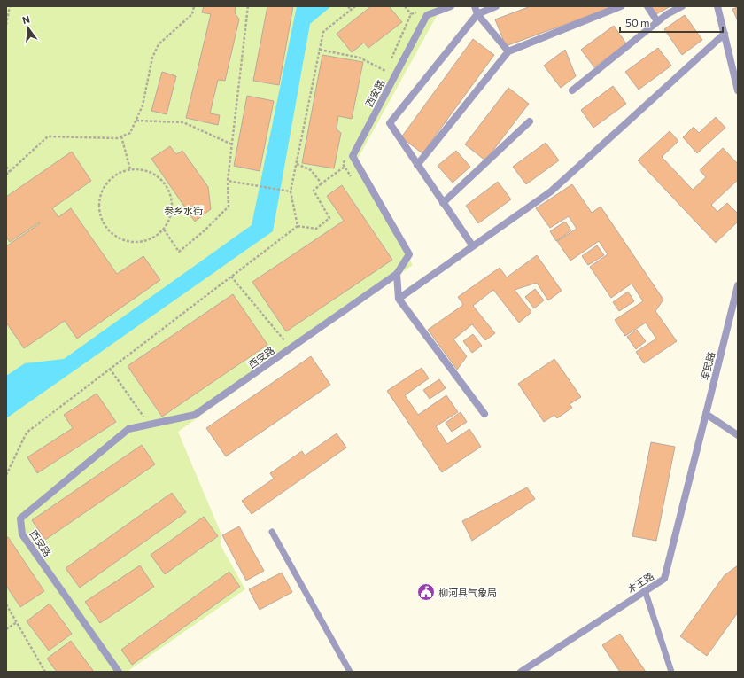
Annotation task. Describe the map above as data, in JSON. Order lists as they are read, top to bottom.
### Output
{
  "streets": {
    "street": ["西安路", "军民路", "木王路"]
  },
  "crossings": [
    ["军民路", "木王路"]
  ],
  "parks": ["参乡水街"],
  "places": {
    "public building": ["柳河县气象局"]
  },
  "scale_bar": "50 m",
  "north": "top"
}
